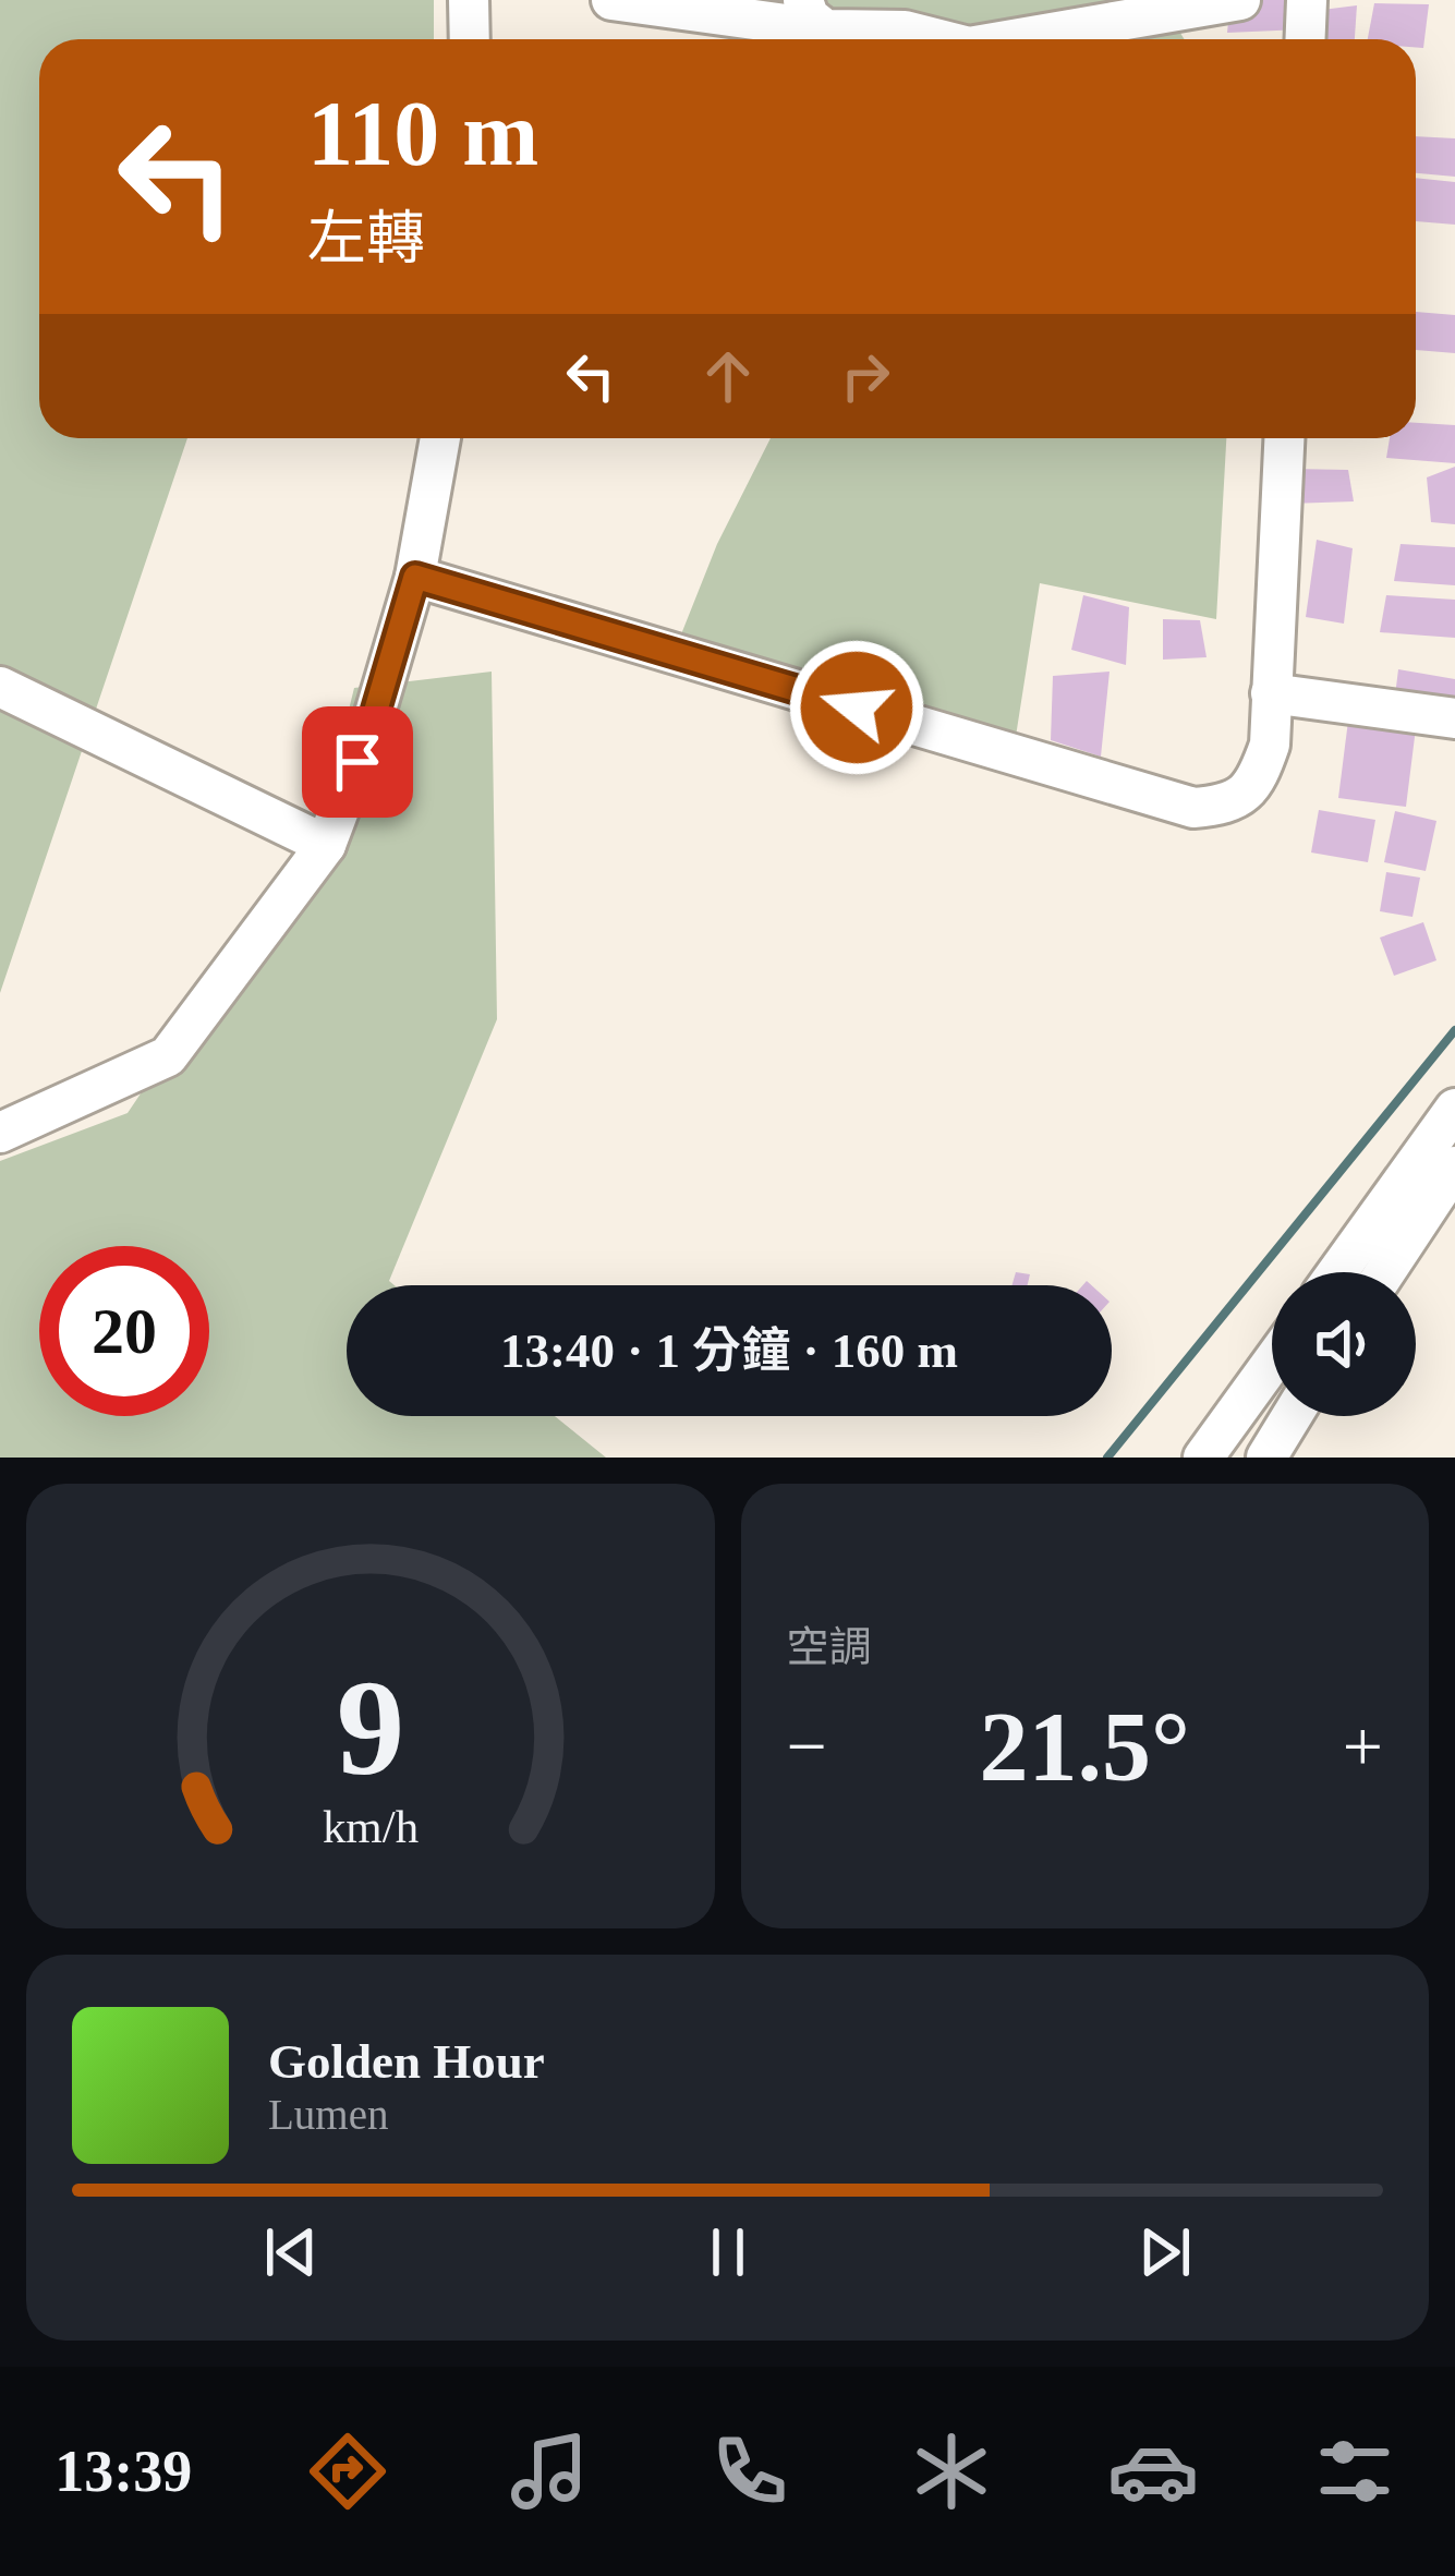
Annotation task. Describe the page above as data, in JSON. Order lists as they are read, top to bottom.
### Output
{
  "page": {
    "turn": ["110 m", "左轉"],
    "limit": "20",
    "trip": "13:40 · 1 分鐘 · 160 m",
    "tile": "空調",
    "heat": ["−", "21.5°", "+"],
    "song": ["Golden Hour", "Lumen"],
    "tabs": "13:39",
    "gauge": ["9", "km/h"]
  }
}
